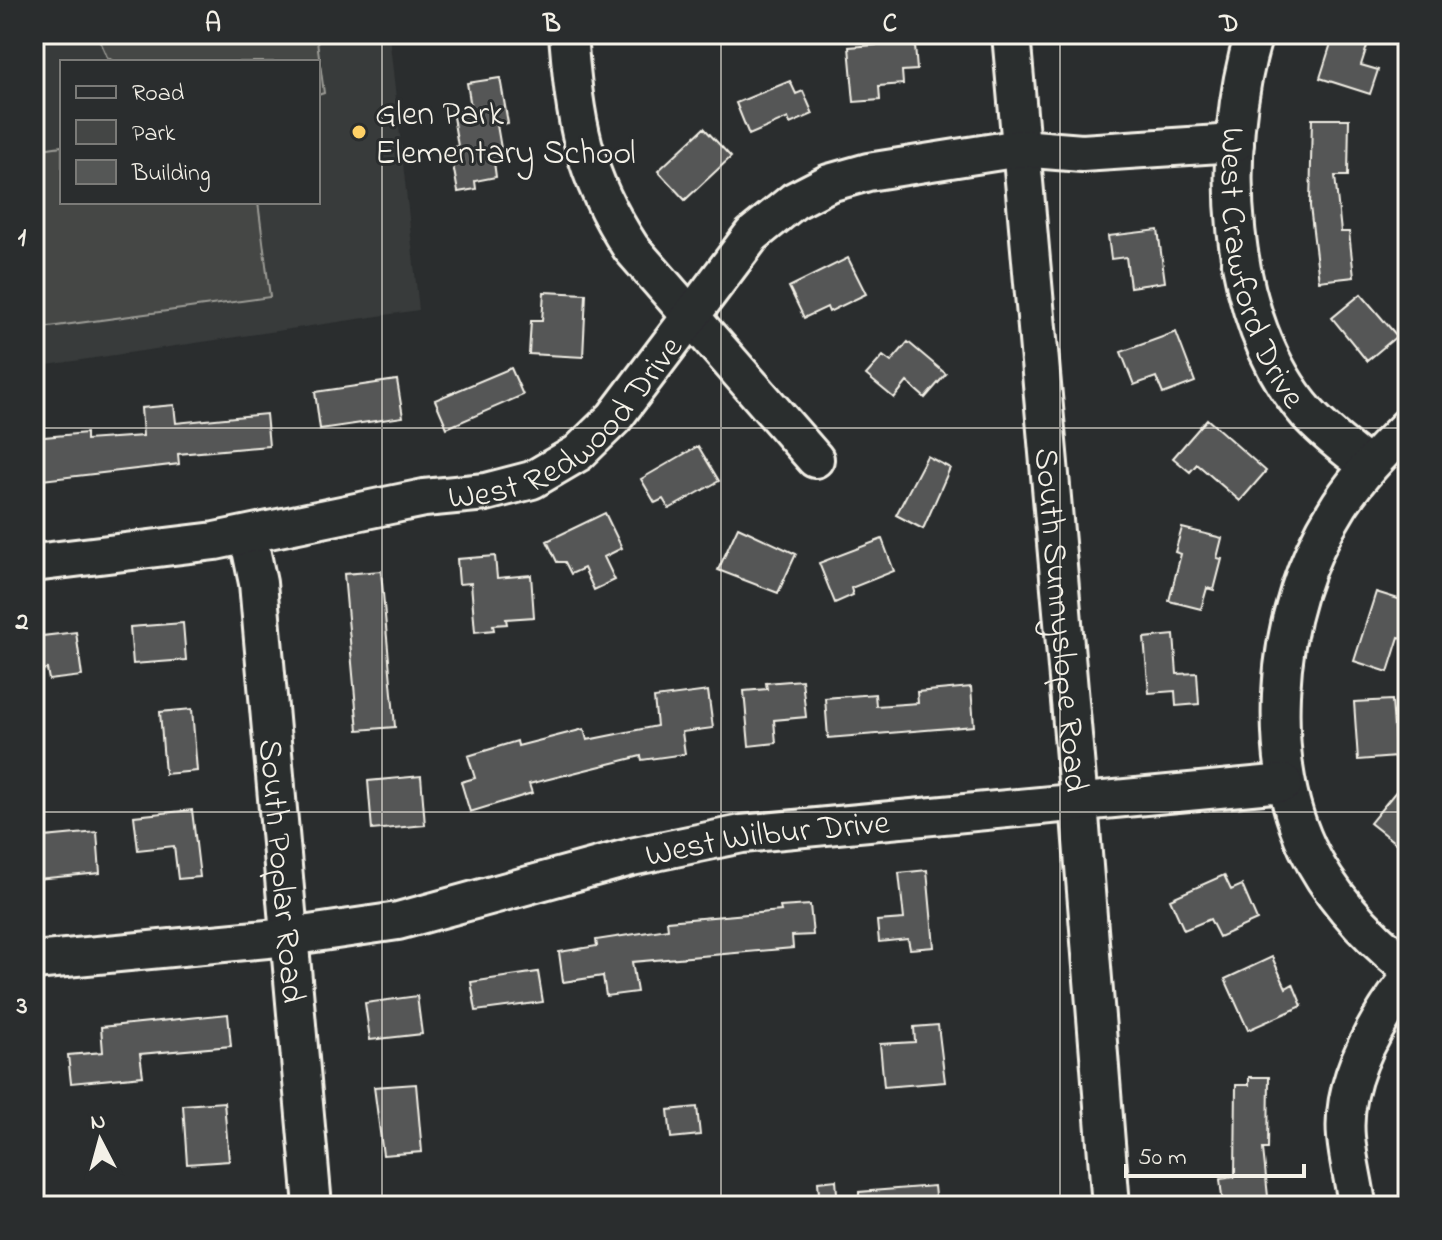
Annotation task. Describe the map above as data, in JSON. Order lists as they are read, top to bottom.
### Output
{
  "streets": {
    "street": [
      "West Crawford Drive",
      "West Redwood Drive",
      "South Sunnyslope Road",
      "West Wilbur Drive",
      "South Poplar Road"
    ]
  },
  "crossings": [
    ["West Crawford Drive", "West Redwood Drive"],
    ["West Redwood Drive", "South Sunnyslope Road"],
    ["West Redwood Drive", "South Poplar Road"],
    ["South Sunnyslope Road", "West Wilbur Drive"],
    ["West Wilbur Drive", "South Poplar Road"]
  ],
  "places": ["Glen Park Elementary School"],
  "legend": ["Road", "Park", "Building"],
  "scale_bar": "50 m",
  "north": "top",
  "grid": {
    "columns": [
      "A",
      "B",
      "C",
      "D"
    ],
    "rows": ["1", "2", "3"]
  }
}
